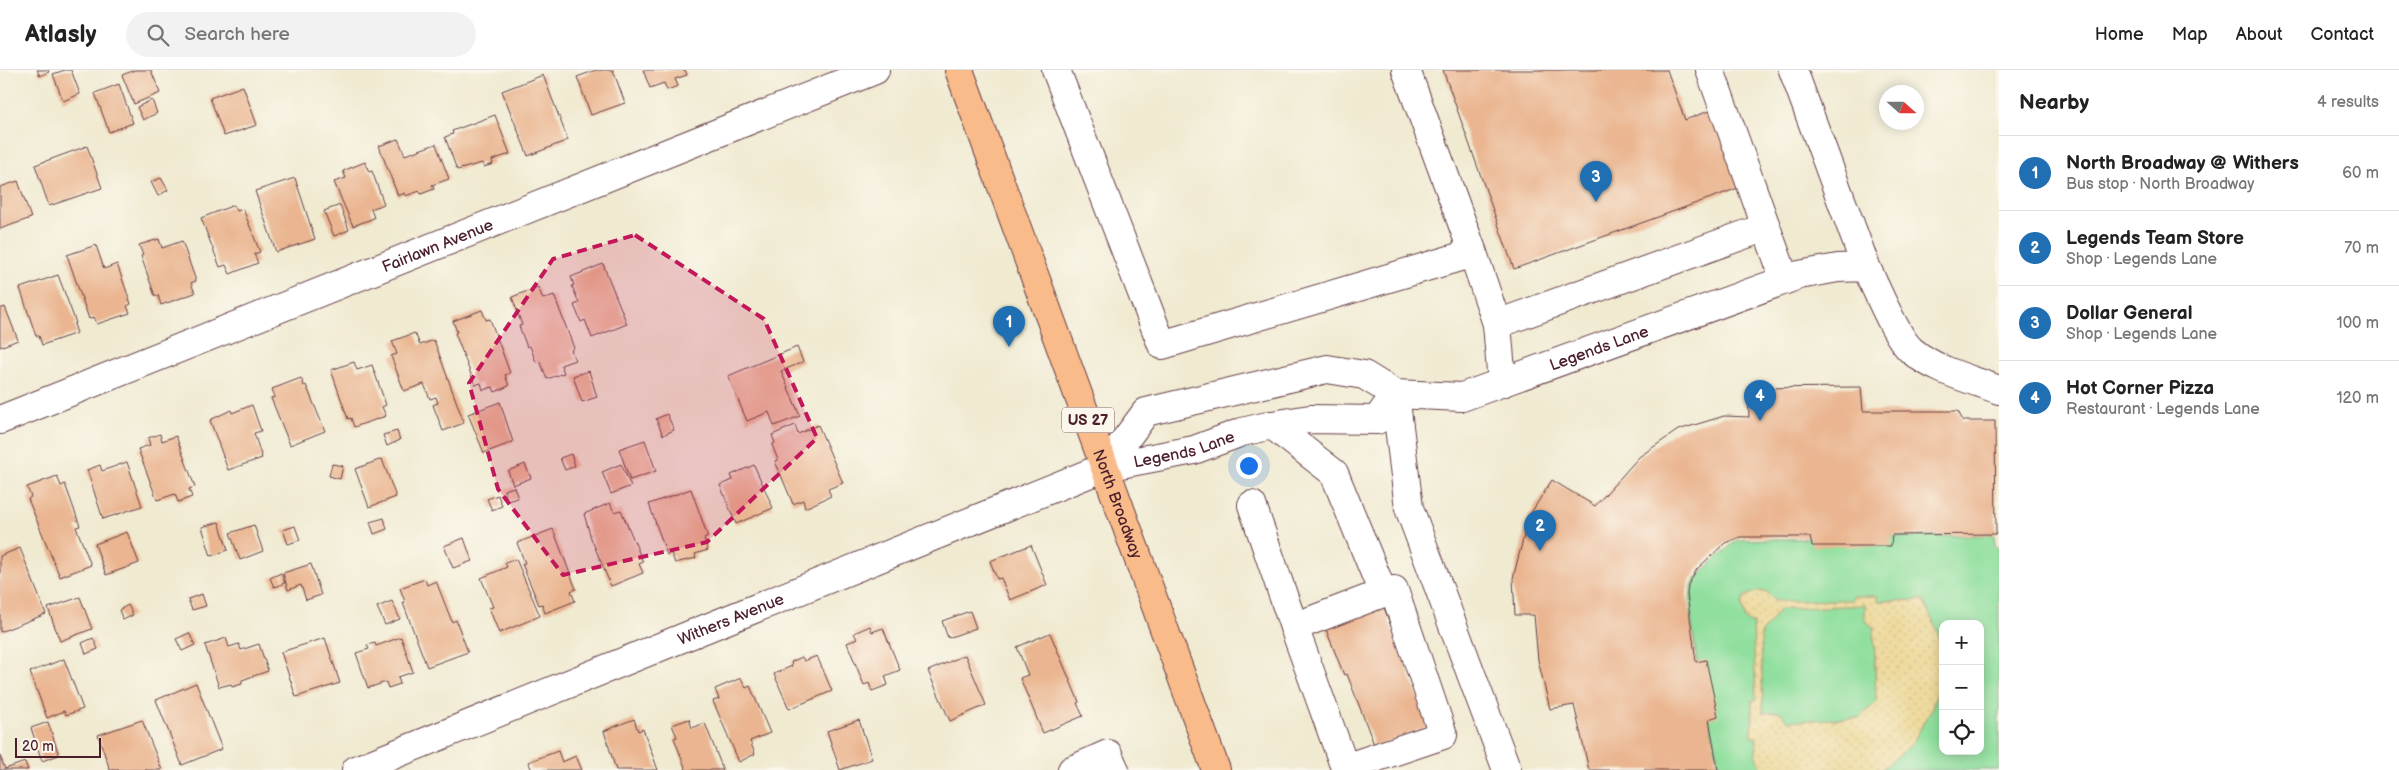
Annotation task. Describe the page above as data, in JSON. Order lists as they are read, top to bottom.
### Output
{
  "streets": {
    "main road": ["US 27", "North Broadway"],
    "street": ["Fairlawn Avenue", "Legends Lane", "Withers Avenue"]
  },
  "crossings": [
    ["Legends Lane", "North Broadway"],
    ["Legends Lane", "Withers Avenue"],
    ["North Broadway", "Withers Avenue"]
  ],
  "scale_bar": "20 m",
  "north": "right",
  "page": {
    "header": "Atlasly",
    "search": "Search here",
    "nav": [
      "Home",
      "Map",
      "About",
      "Contact"
    ],
    "heading": ["Nearby", "4 results"],
    "list": [
      {
        "mark": "1",
        "name": "North Broadway @ Withers",
        "note": "Bus stop · North Broadway",
        "value": "60 m"
      },
      {
        "mark": "2",
        "name": "Legends Team Store",
        "note": "Shop · Legends Lane",
        "value": "70 m"
      },
      {
        "mark": "3",
        "name": "Dollar General",
        "note": "Shop · Legends Lane",
        "value": "100 m"
      },
      {
        "mark": "4",
        "name": "Hot Corner Pizza",
        "note": "Restaurant · Legends Lane",
        "value": "120 m"
      }
    ],
    "pins": [
      "3",
      "1",
      "4",
      "2"
    ],
    "map_buttons": ["+", "−"],
    "scale": "20 m"
  }
}
